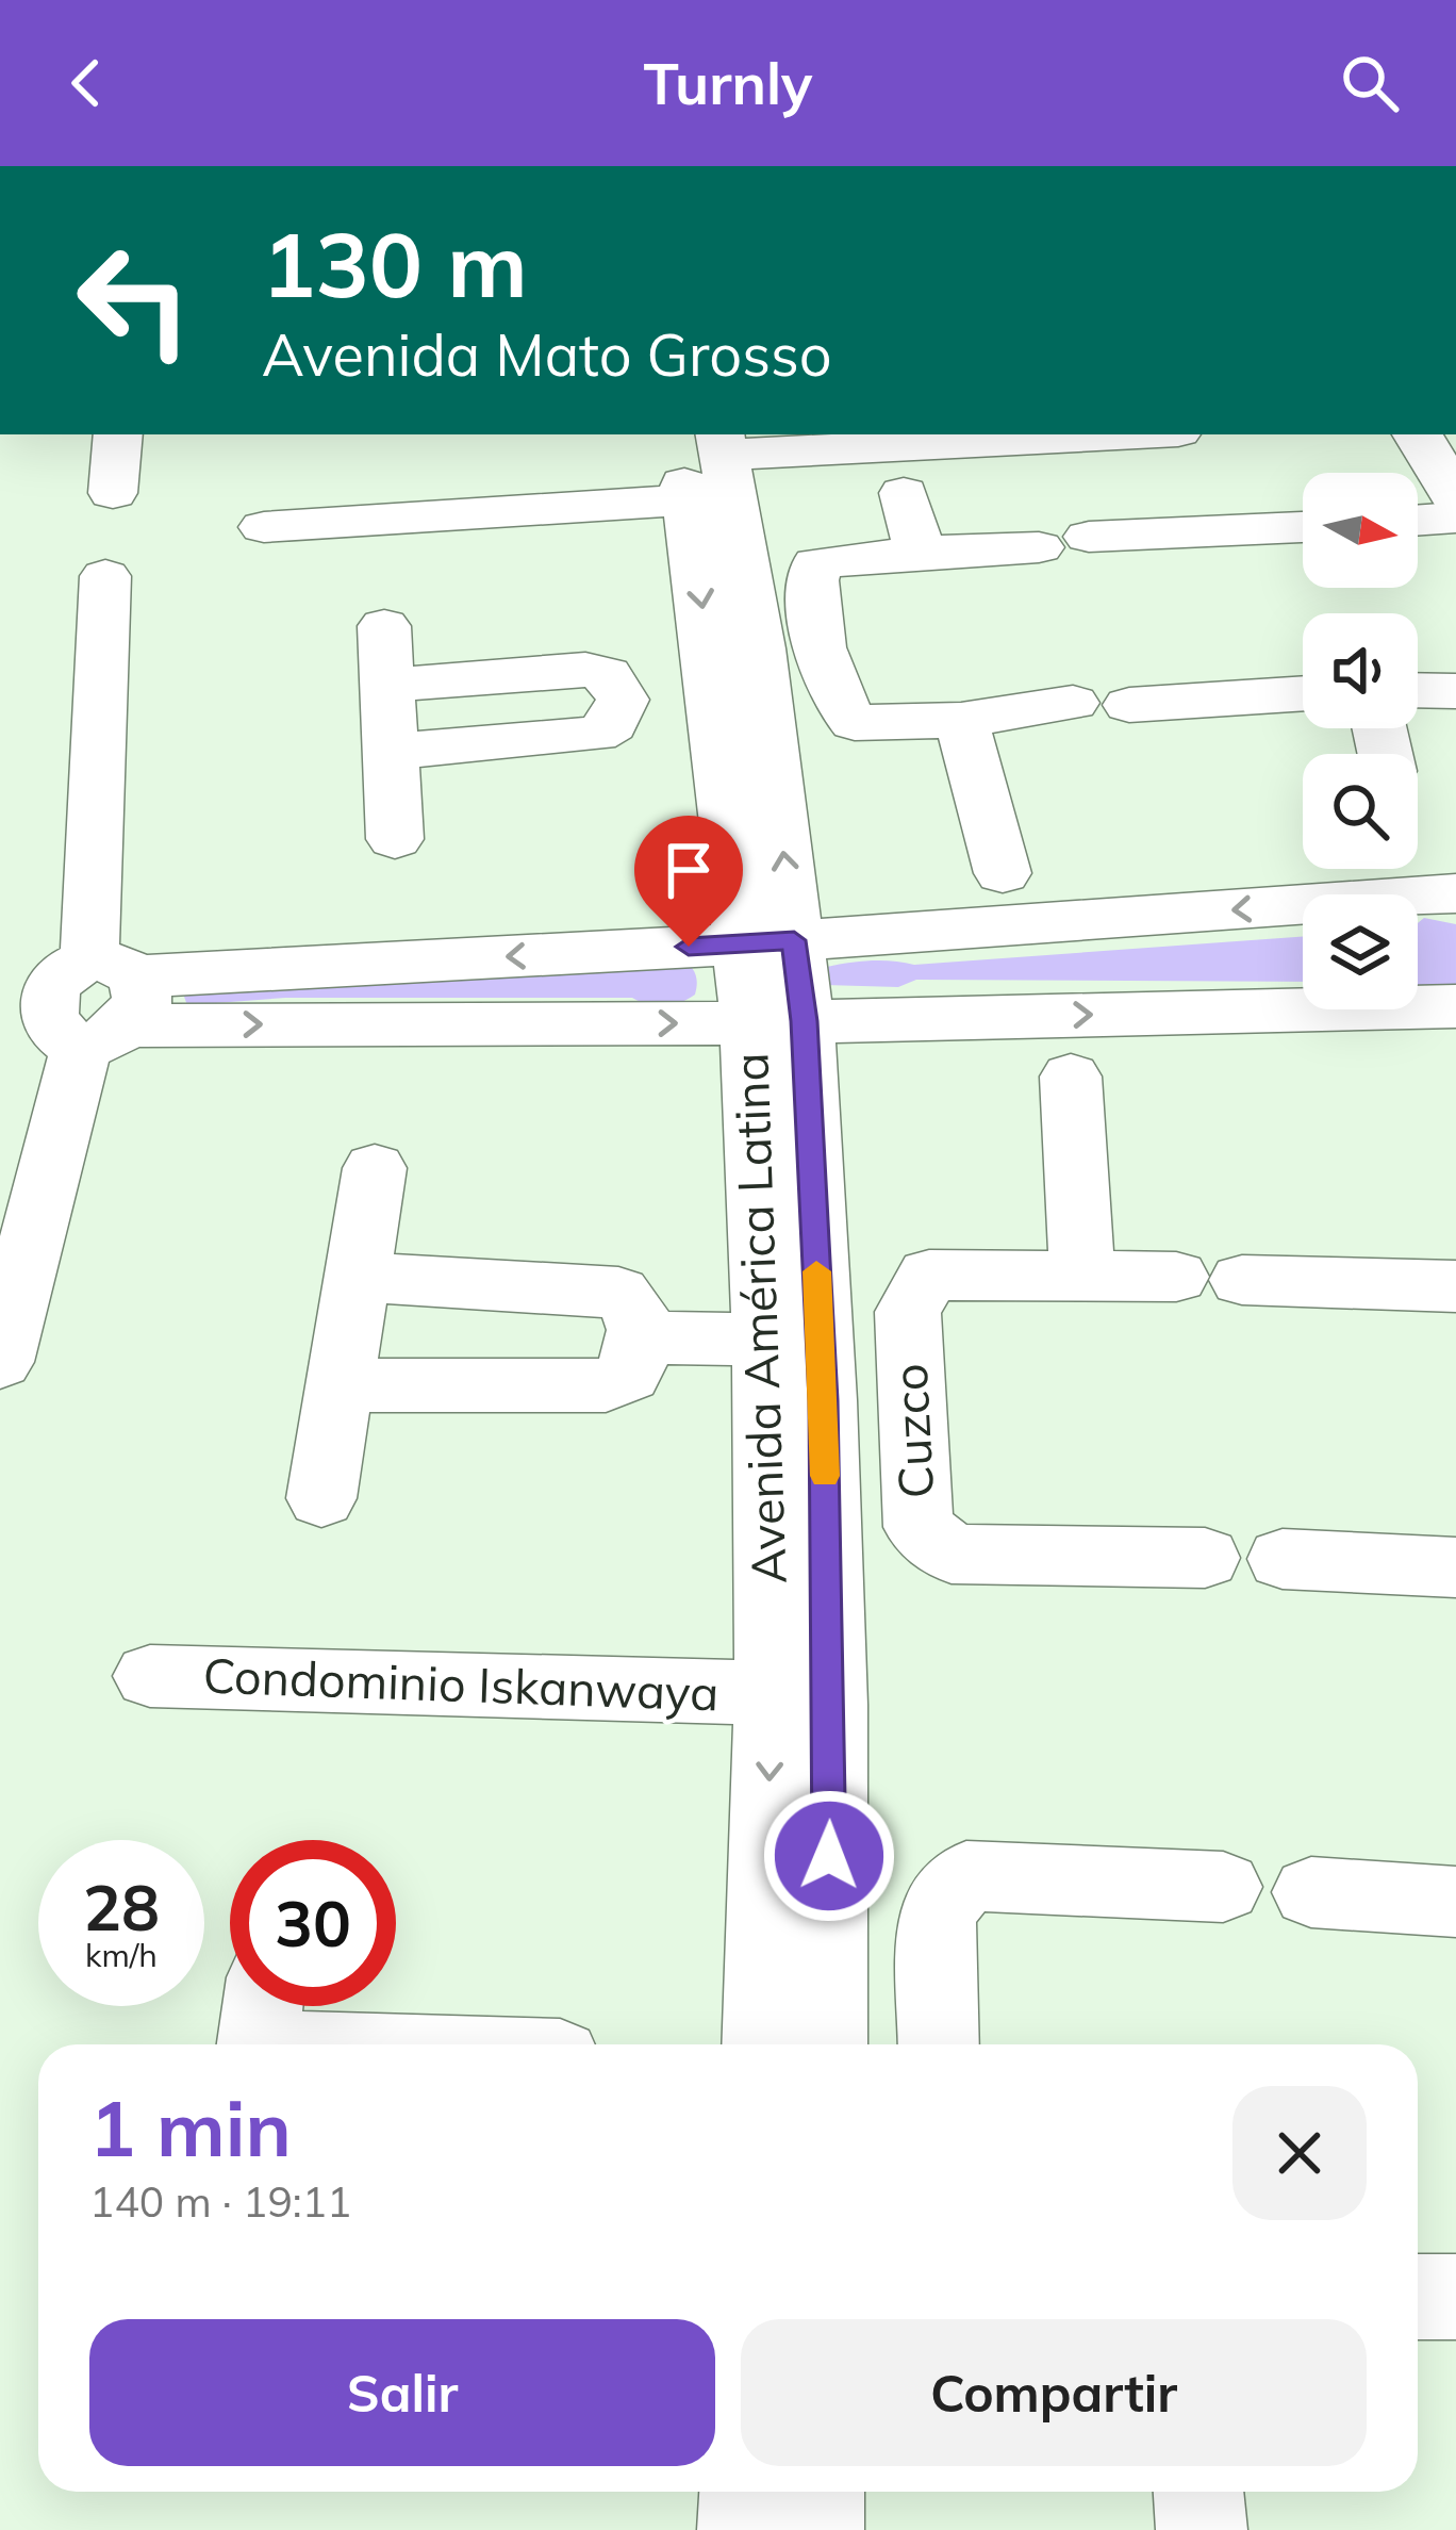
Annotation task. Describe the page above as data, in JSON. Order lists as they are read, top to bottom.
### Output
{
  "streets": {
    "street": ["Avenida América Latina", "Cuzco", "Condominio Iskanwaya"]
  },
  "crossings": [
    ["Avenida América Latina", "Condominio Iskanwaya"]
  ],
  "north": "right",
  "page": {
    "header": "Turnly",
    "turn": ["130 m", "Avenida Mato Grosso"],
    "speed": "28 km/h",
    "limit": "30",
    "heading": ["1 min", "140 m · 19:11"],
    "buttons": ["Salir", "Compartir"]
  }
}
